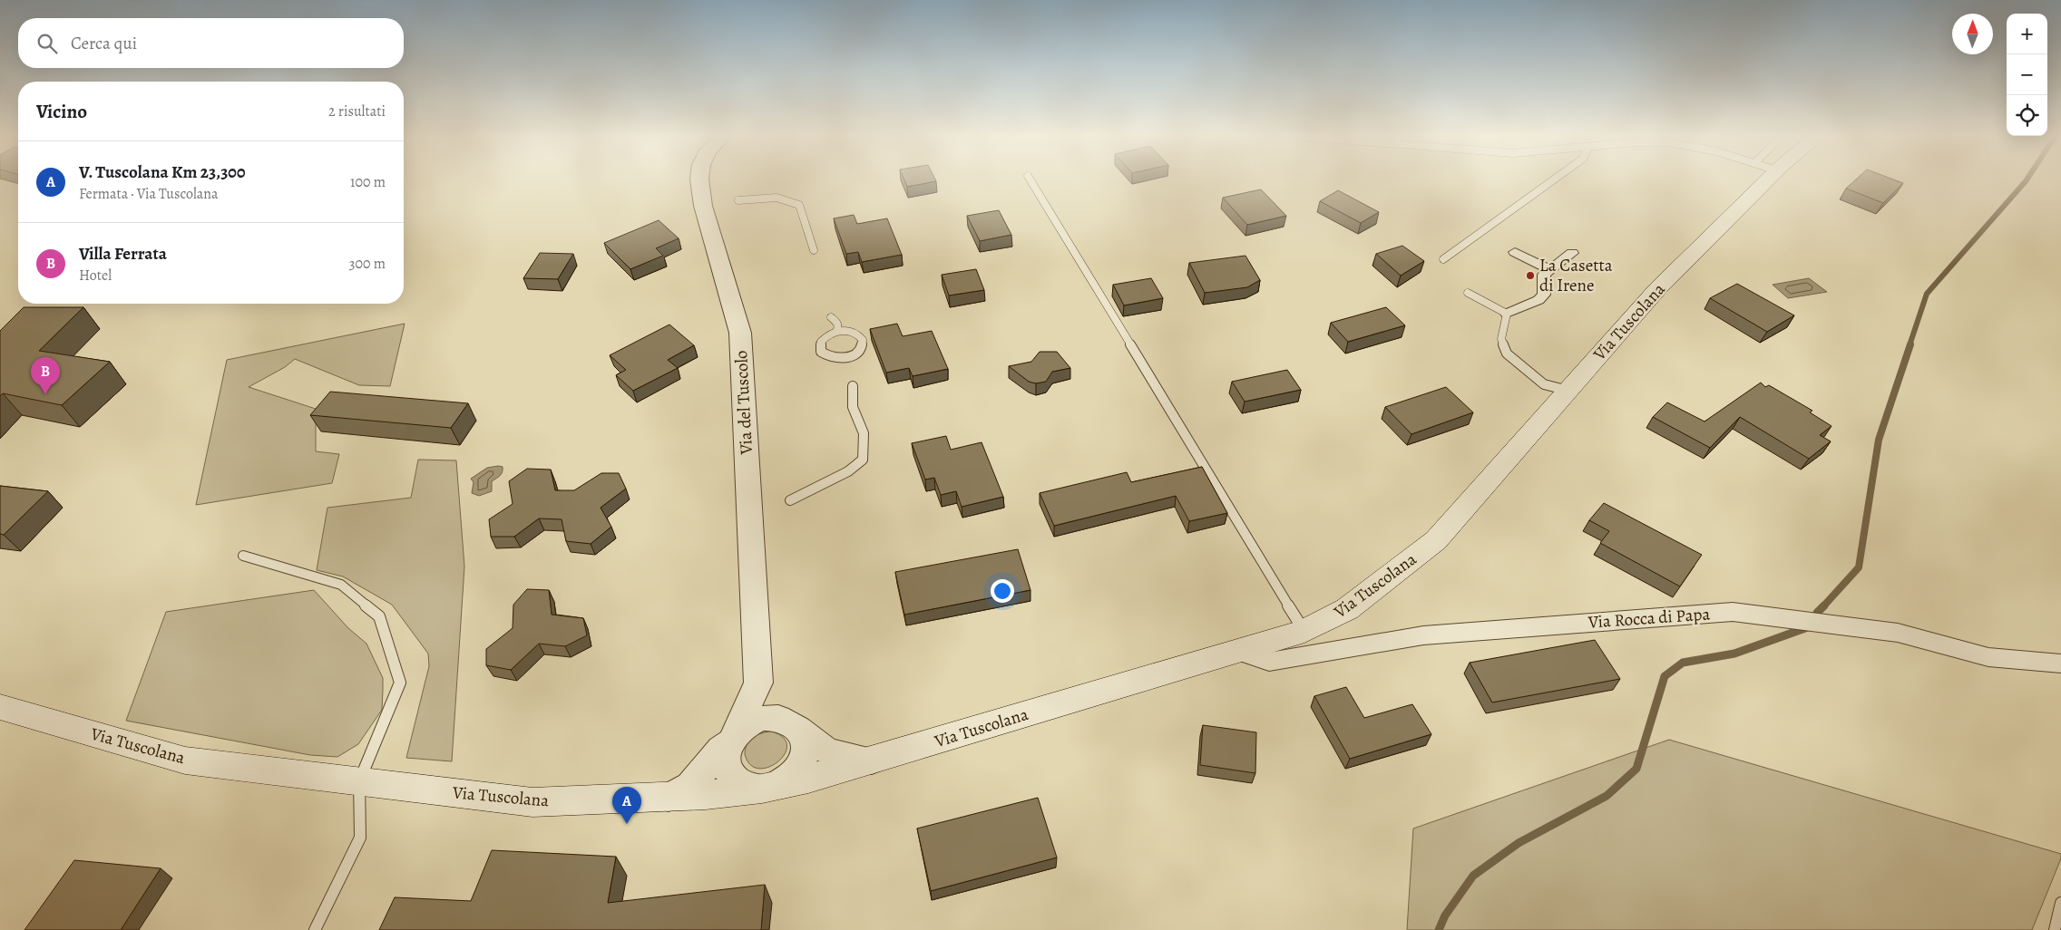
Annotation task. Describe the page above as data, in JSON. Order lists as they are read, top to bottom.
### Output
{
  "streets": {
    "main road": ["Via Tuscolana"],
    "street": ["Via del Tuscolo", "Via Rocca di Papa"]
  },
  "crossings": [
    ["Via Tuscolana", "Via Rocca di Papa"]
  ],
  "places": ["La Casetta di Irene"],
  "north": "top",
  "page": {
    "map_buttons": ["+", "−"],
    "search": "Cerca qui",
    "heading": ["Vicino", "2 risultati"],
    "list": [
      {
        "mark": "A",
        "name": "V. Tuscolana Km 23,300",
        "note": "Fermata · Via Tuscolana",
        "value": "100 m"
      },
      {
        "mark": "B",
        "name": "Villa Ferrata",
        "note": "Hotel",
        "value": "300 m"
      }
    ],
    "pins": ["B", "A"]
  }
}
